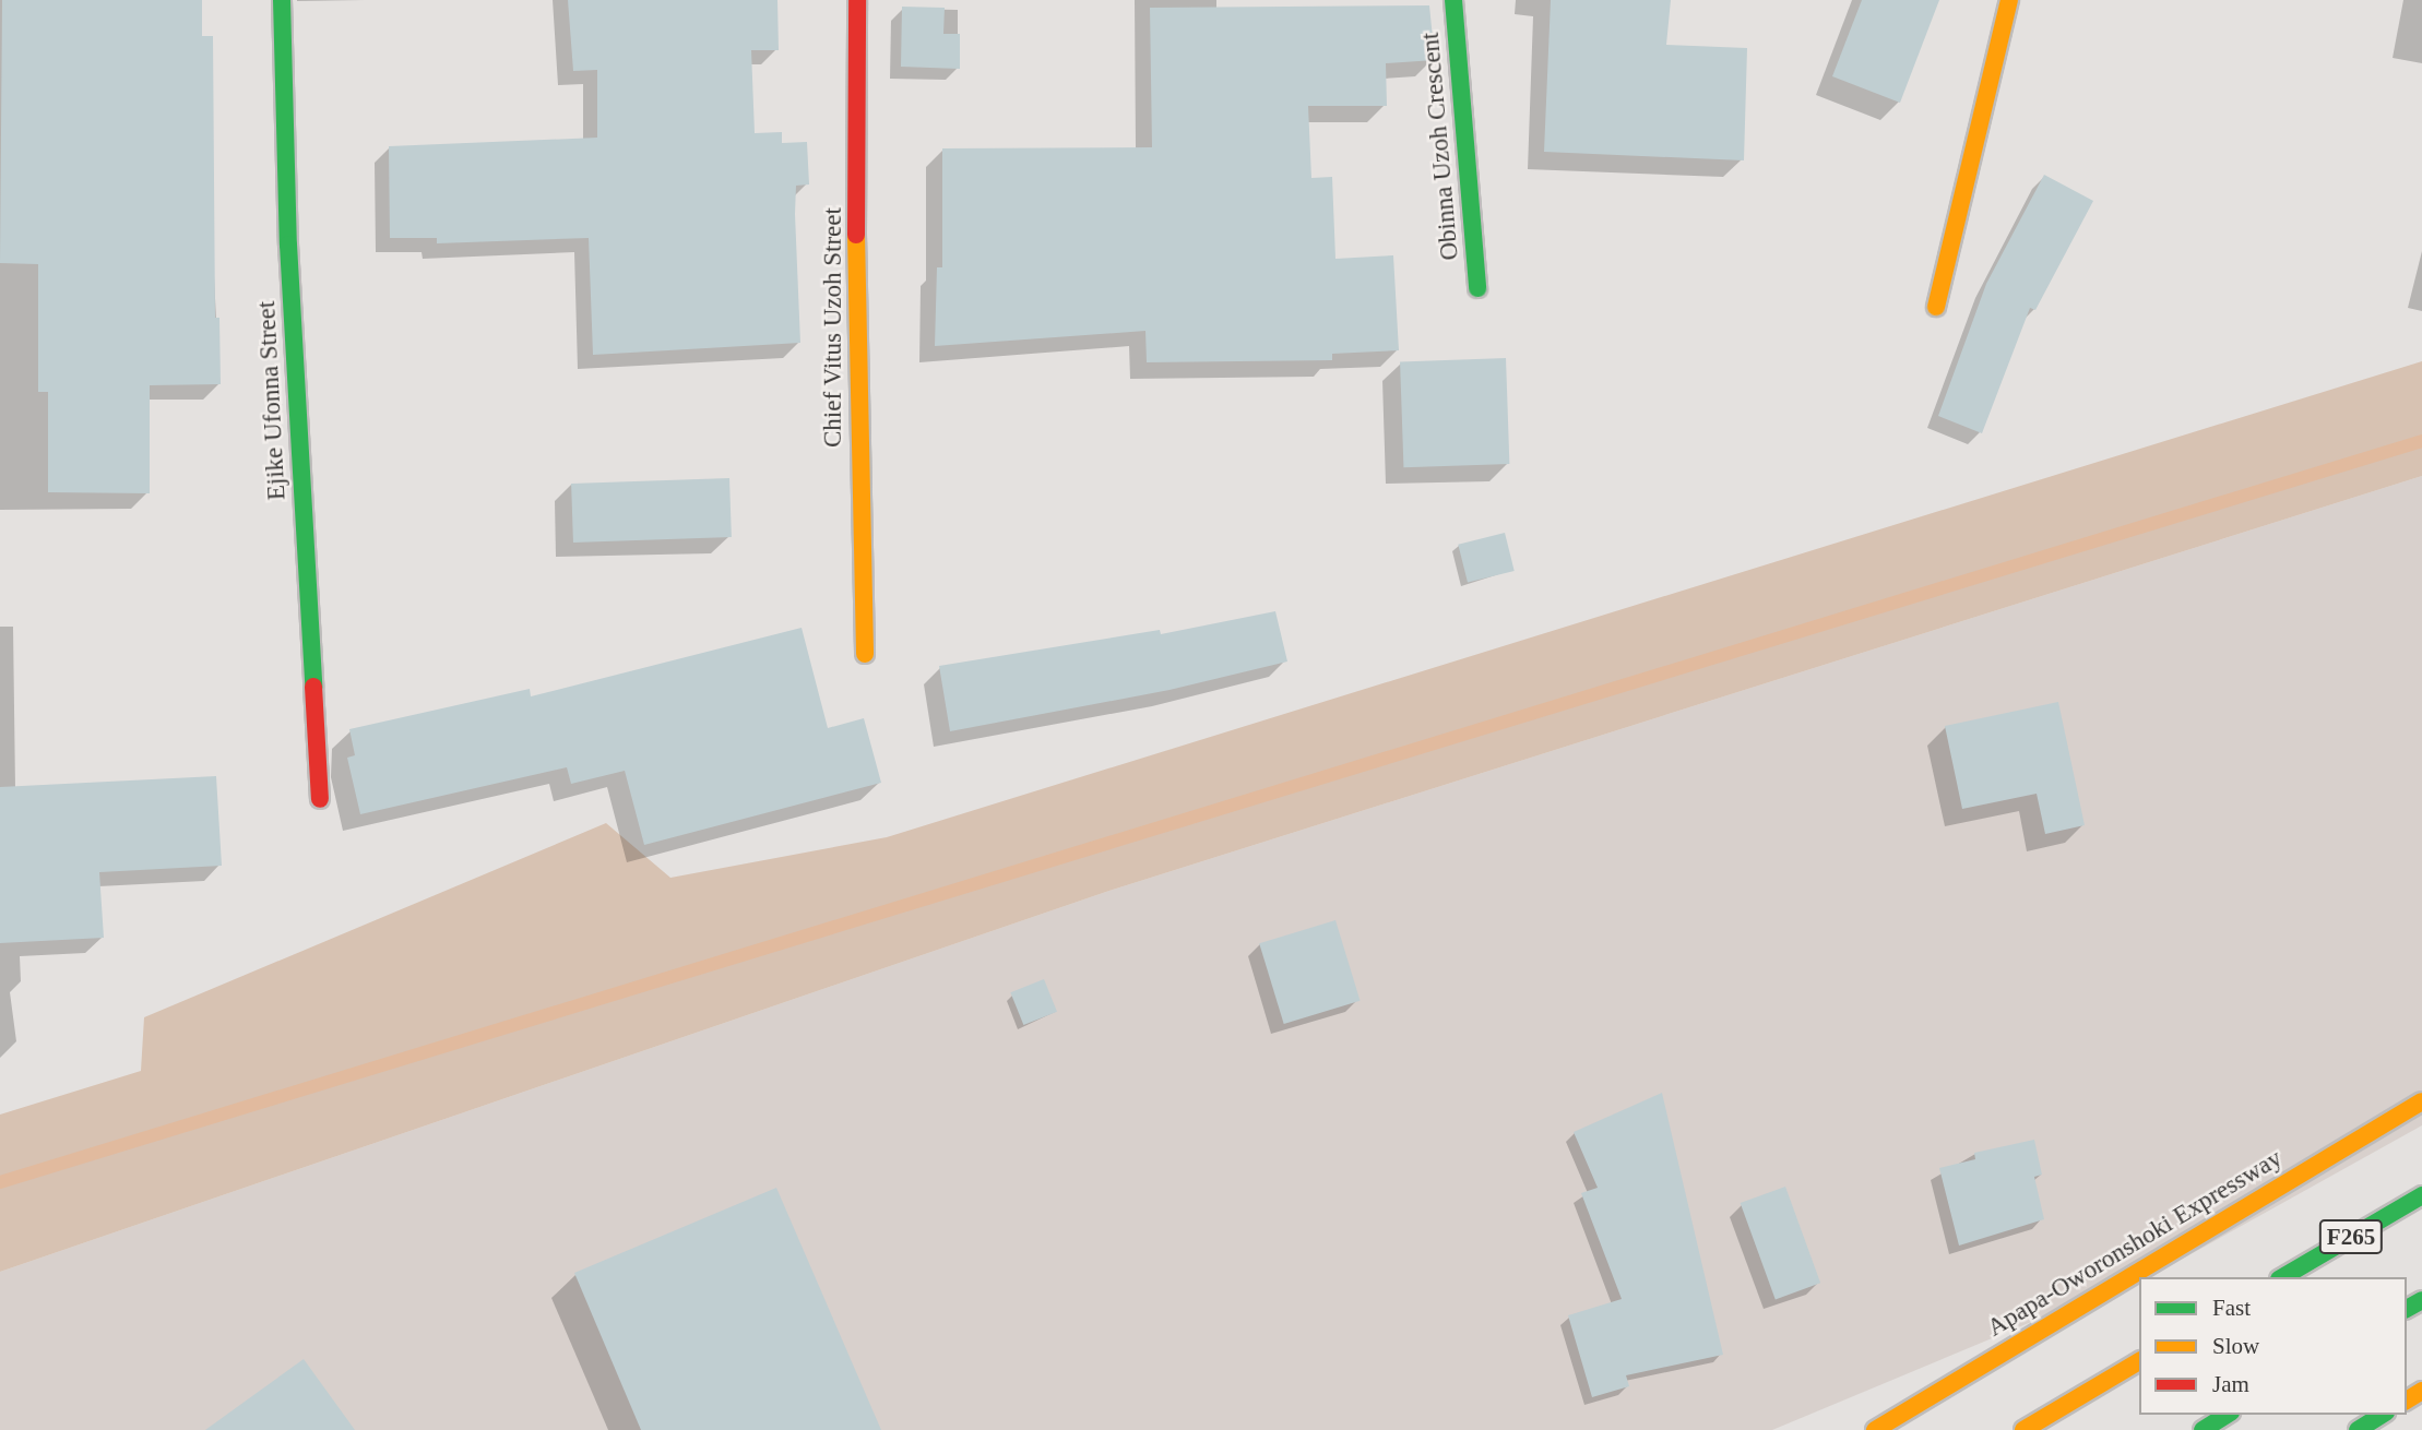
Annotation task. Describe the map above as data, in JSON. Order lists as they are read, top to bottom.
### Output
{
  "streets": {
    "main road": [
      "Obinna Uzoh Crescent",
      "Chief Vitus Uzoh Street",
      "Ejike Ufonna Street",
      "F265",
      "Apapa-Oworonshoki Expressway"
    ]
  },
  "legend": ["Fast", "Slow", "Jam"]
}
